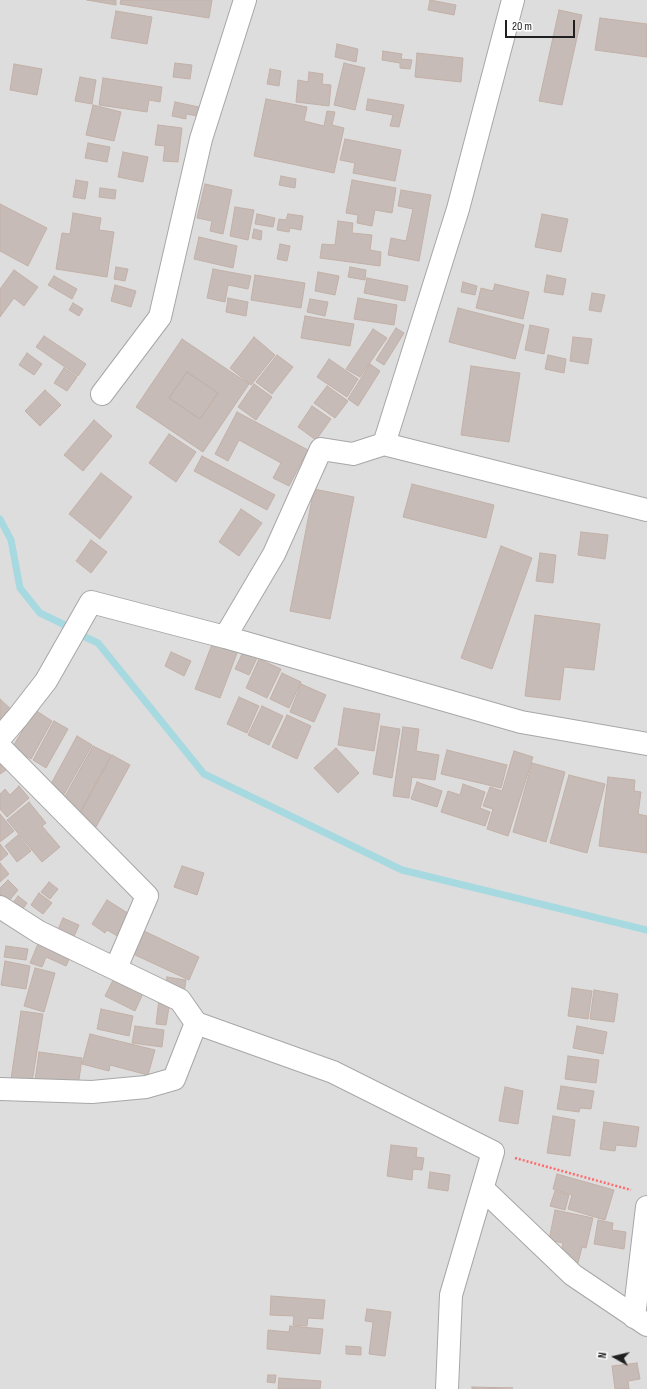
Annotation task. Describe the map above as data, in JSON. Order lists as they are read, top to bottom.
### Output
{
  "scale_bar": "20 m",
  "north": "left"
}
